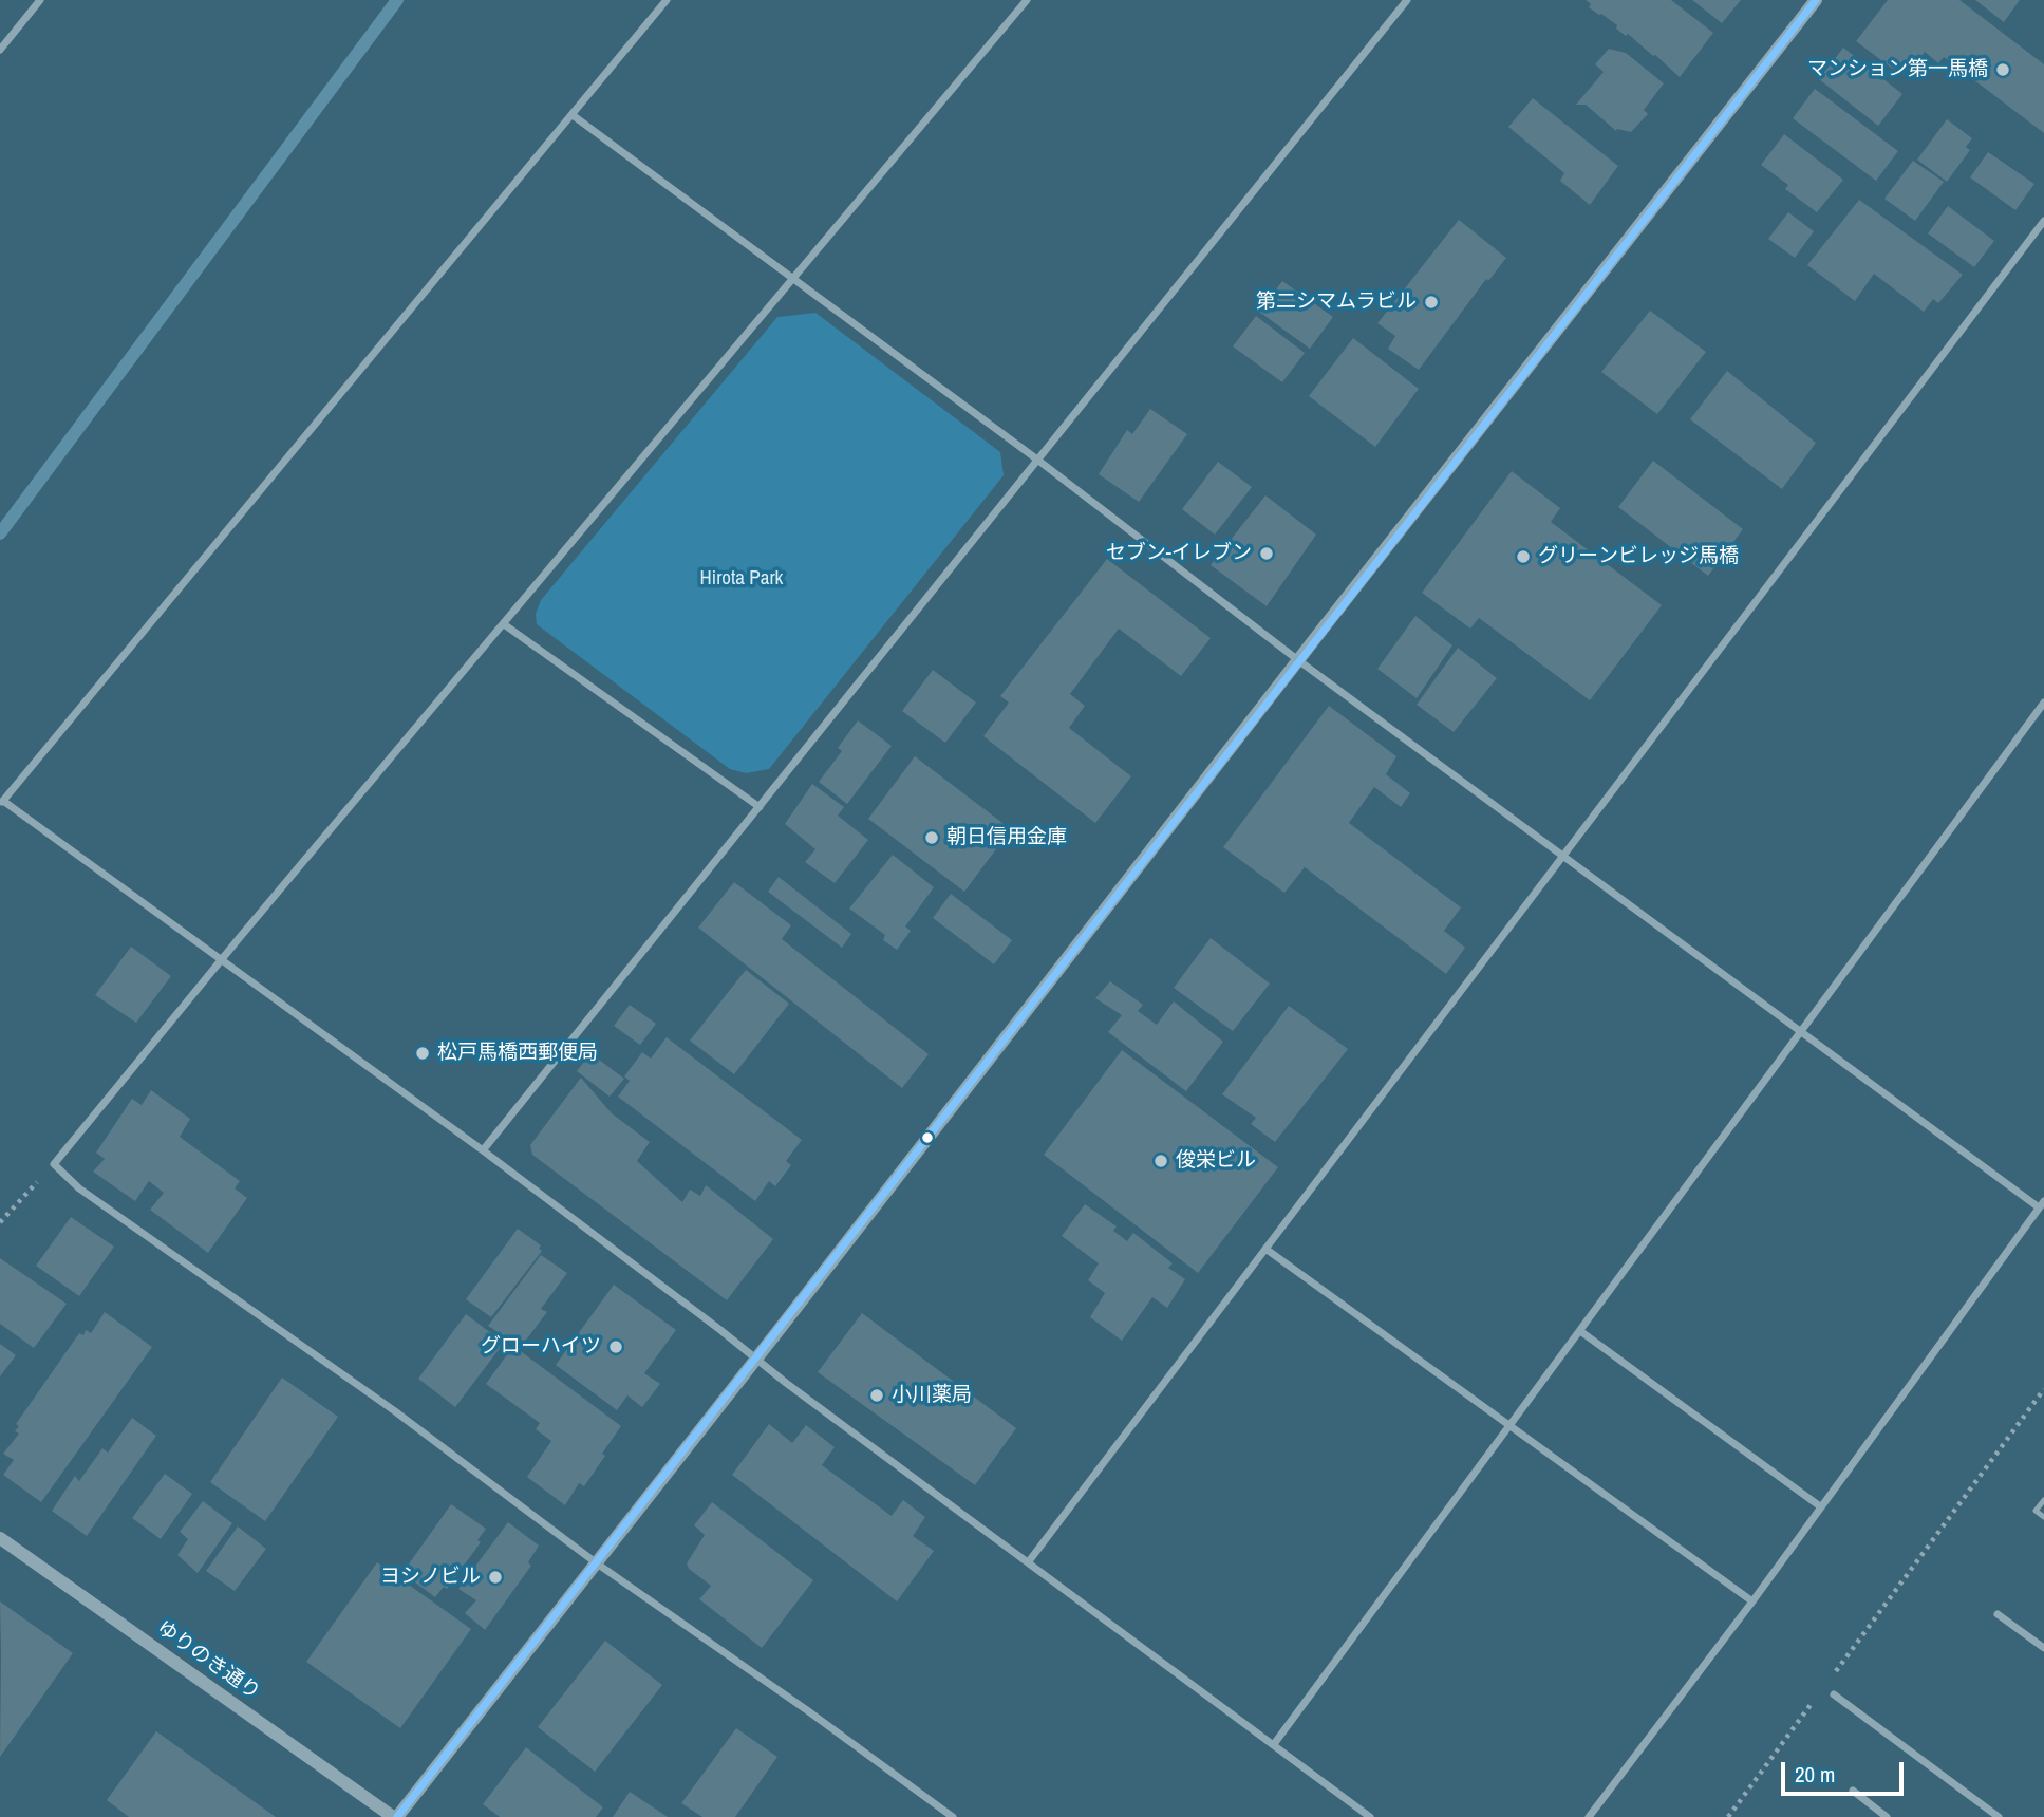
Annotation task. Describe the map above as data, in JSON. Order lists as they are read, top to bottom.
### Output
{
  "streets": {
    "street": ["ゆりのき通り"]
  },
  "parks": ["Hirota Park"],
  "places": [
    "マンション第一馬橋",
    "第二シマムラビル",
    "セブン-イレブン",
    "グリーンビレッジ馬橋",
    "朝日信用金庫",
    "松戸馬橋西郵便局",
    "俊栄ビル",
    "グローハイツ",
    "小川薬局",
    "ヨシノビル"
  ],
  "scale_bar": "20 m"
}
